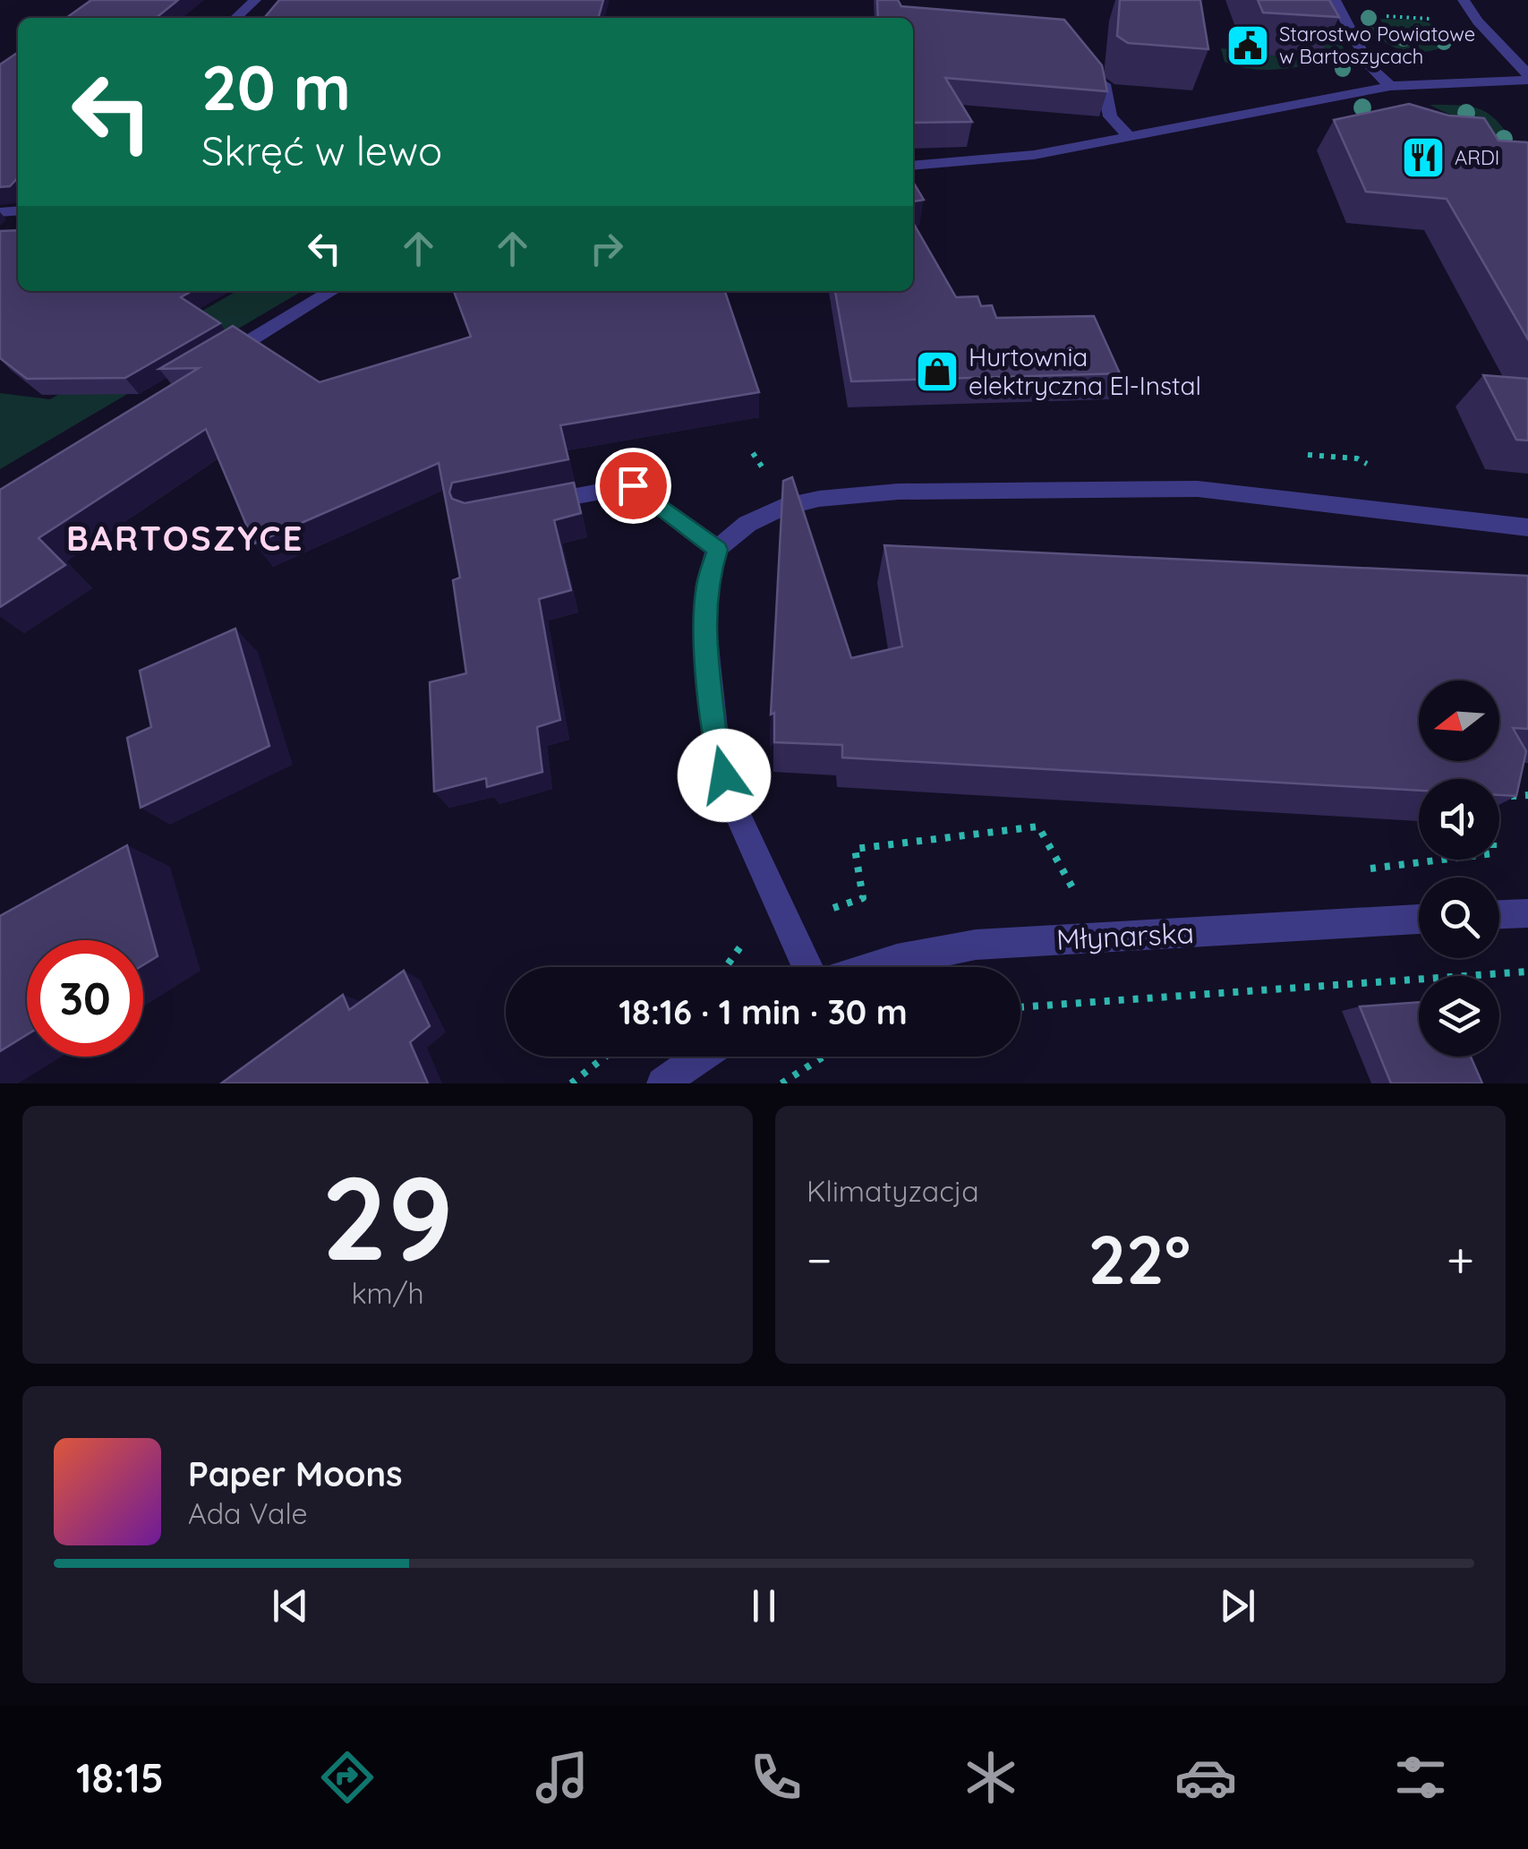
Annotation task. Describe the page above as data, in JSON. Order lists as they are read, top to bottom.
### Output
{
  "streets": {
    "street": ["Młynarska"]
  },
  "districts": ["BARTOSZYCE"],
  "places": {
    "public building": ["Starostwo Powiatowe w Bartoszycach"],
    "restaurant": ["ARDI"],
    "shop": ["Hurtownia elektryczna El-Instal"]
  },
  "north": "left",
  "page": {
    "turn": ["20 m", "Skręć w lewo"],
    "limit": "30",
    "trip": "18:16 · 1 min · 30 m",
    "tile": [
      ["29", "km/h"],
      "Klimatyzacja"
    ],
    "heat": ["−", "22°", "+"],
    "song": ["Paper Moons", "Ada Vale"],
    "tabs": "18:15"
  }
}
